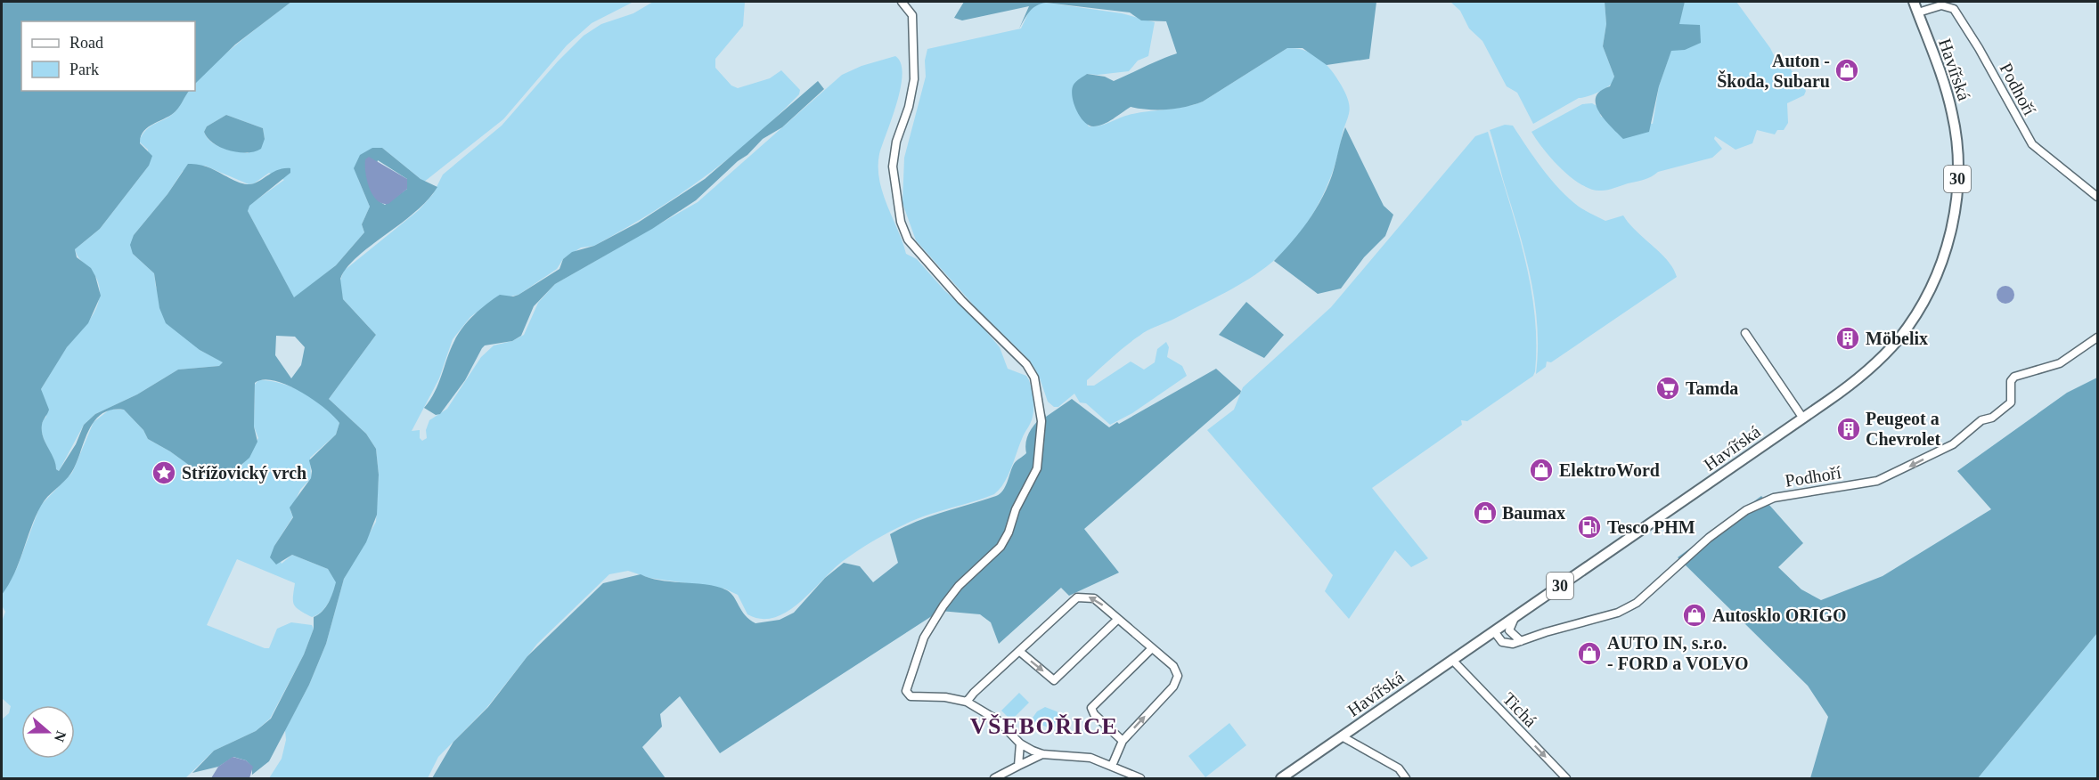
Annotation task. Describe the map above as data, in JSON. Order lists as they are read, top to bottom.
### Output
{
  "streets": {
    "main road": ["Havířská", "30"],
    "street": ["Podhoří", "Tichá"]
  },
  "crossings": [
    ["Havířská", "Podhoří"],
    ["Havířská", "Tichá"]
  ],
  "one_way": ["Podhoří", "Tichá"],
  "districts": ["VŠEBOŘICE"],
  "places": {
    "shop": [
      "Auton - Škoda, Subaru",
      "ElektroWord",
      "Baumax",
      "Autosklo ORIGO",
      "AUTO IN, s.r.o. - FORD a VOLVO"
    ],
    "building": ["Möbelix", "Peugeot a Chevrolet"],
    "supermarket": ["Tamda"],
    "place": ["Střížovický vrch"],
    "fuel station": ["Tesco PHM"]
  },
  "legend": ["Road", "Park"],
  "north": "right"
}
